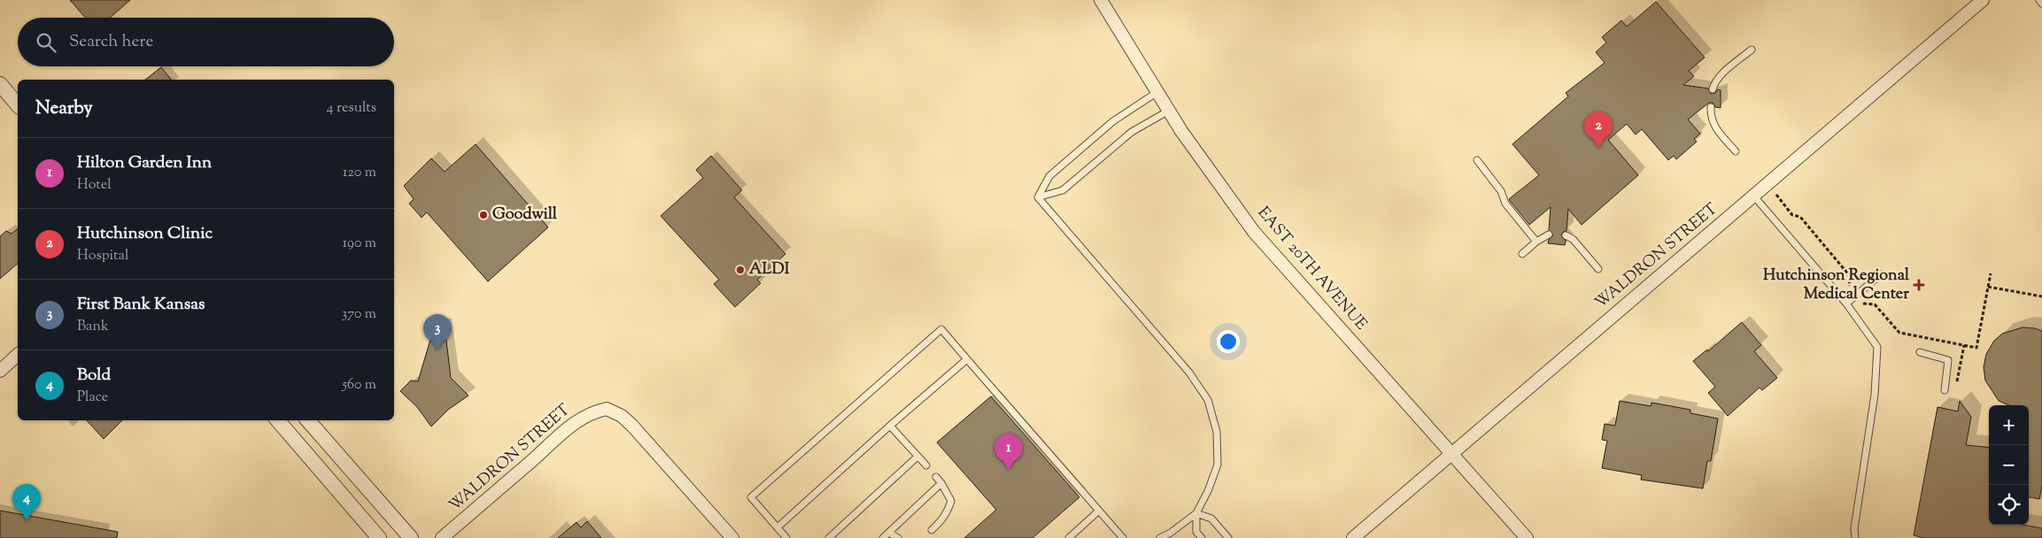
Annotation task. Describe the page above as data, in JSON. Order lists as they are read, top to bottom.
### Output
{
  "streets": {
    "street": ["WALDRON STREET", "EAST 20TH AVENUE"]
  },
  "crossings": [
    ["WALDRON STREET", "EAST 20TH AVENUE"]
  ],
  "places": {
    "other": ["Goodwill", "ALDI"],
    "health": ["Hutchinson Regional Medical Center"]
  },
  "page": {
    "search": "Search here",
    "heading": ["Nearby", "4 results"],
    "pins": [
      "2",
      "3",
      "1",
      "4"
    ],
    "list": [
      {
        "mark": "1",
        "name": "Hilton Garden Inn",
        "note": "Hotel",
        "value": "120 m"
      },
      {
        "mark": "2",
        "name": "Hutchinson Clinic",
        "note": "Hospital",
        "value": "190 m"
      },
      {
        "mark": "3",
        "name": "First Bank Kansas",
        "note": "Bank",
        "value": "370 m"
      },
      {
        "mark": "4",
        "name": "Bold",
        "note": "Place",
        "value": "560 m"
      }
    ],
    "map_buttons": ["+", "−"]
  }
}
